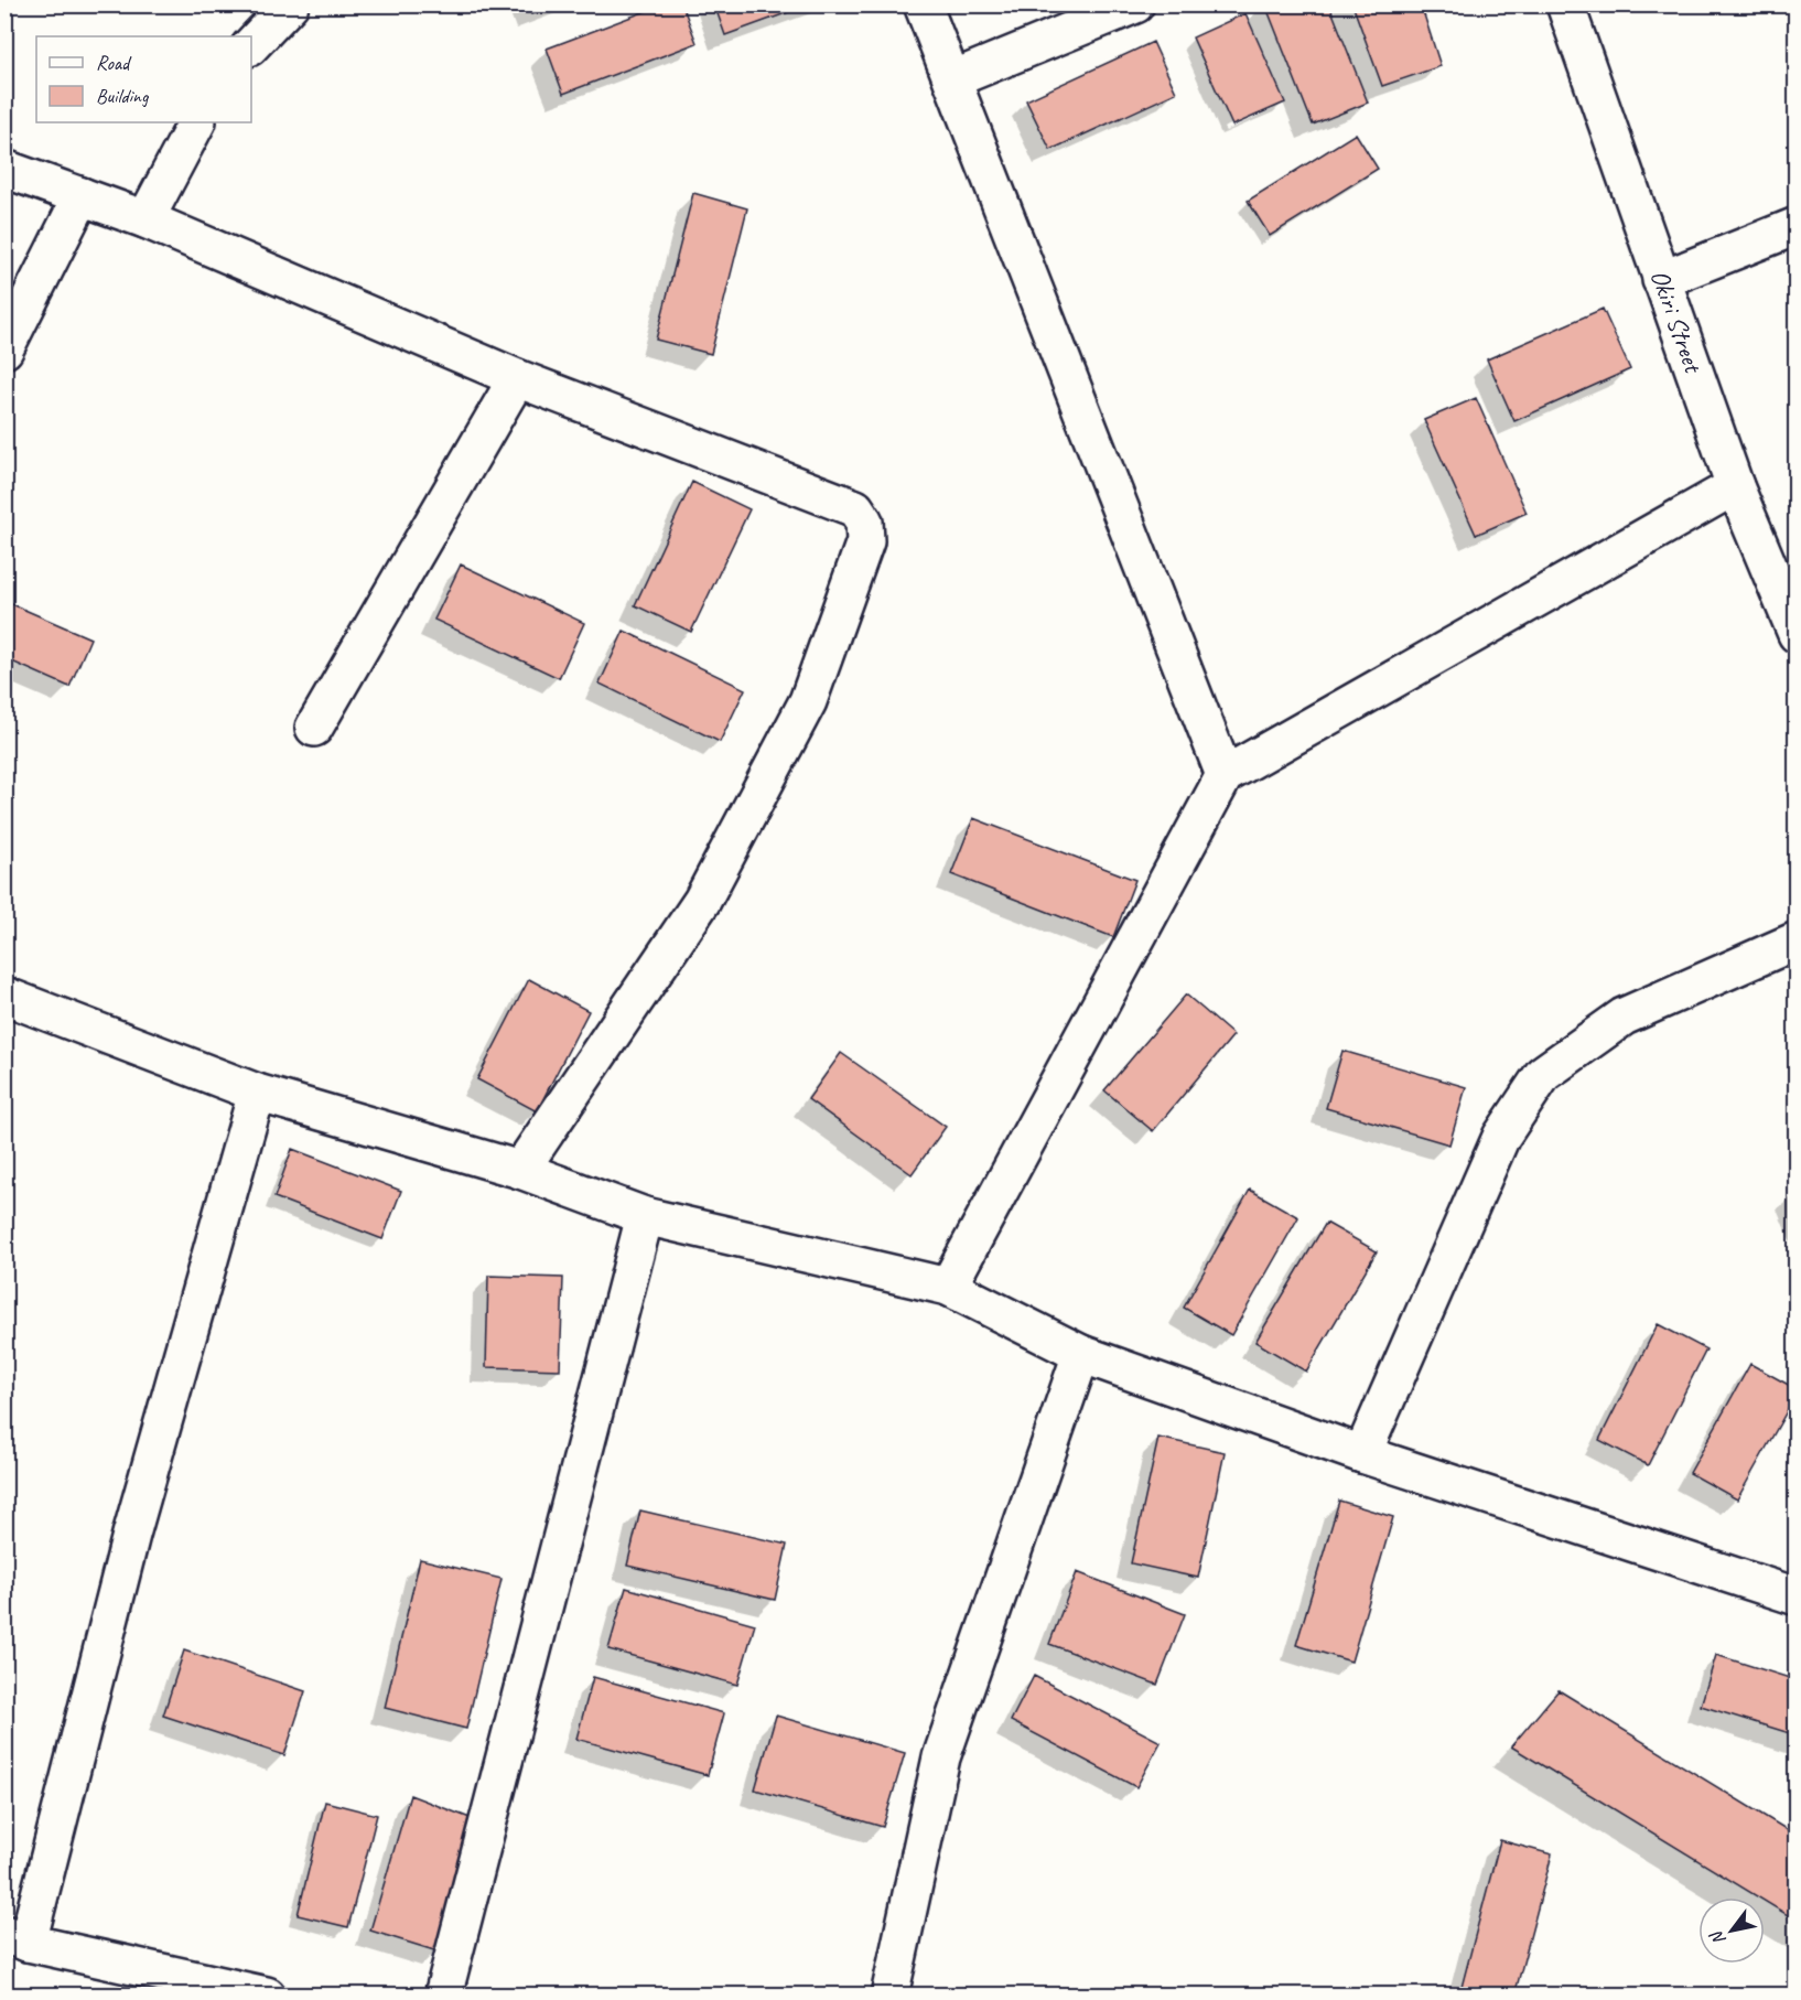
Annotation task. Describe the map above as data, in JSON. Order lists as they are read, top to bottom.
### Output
{
  "streets": {
    "street": ["Okiri Street"]
  },
  "legend": ["Road", "Building"],
  "north": "bottom left"
}
